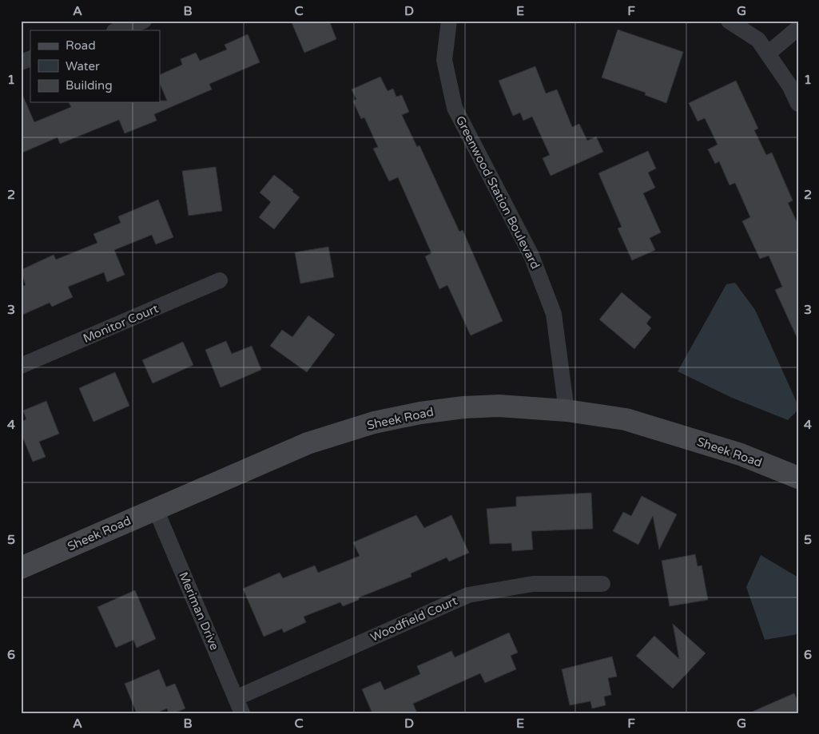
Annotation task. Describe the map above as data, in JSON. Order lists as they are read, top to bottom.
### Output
{
  "streets": {
    "street": [
      "Greenwood Station Boulevard",
      "Monitor Court",
      "Sheek Road",
      "Meriman Drive",
      "Woodfield Court"
    ]
  },
  "crossings": [
    ["Greenwood Station Boulevard", "Sheek Road"],
    ["Sheek Road", "Meriman Drive"],
    ["Meriman Drive", "Woodfield Court"]
  ],
  "legend": ["Road", "Water", "Building"],
  "grid": {
    "columns": [
      "A",
      "B",
      "C",
      "D",
      "E",
      "F",
      "G"
    ],
    "rows": [
      "1",
      "2",
      "3",
      "4",
      "5",
      "6"
    ]
  }
}
